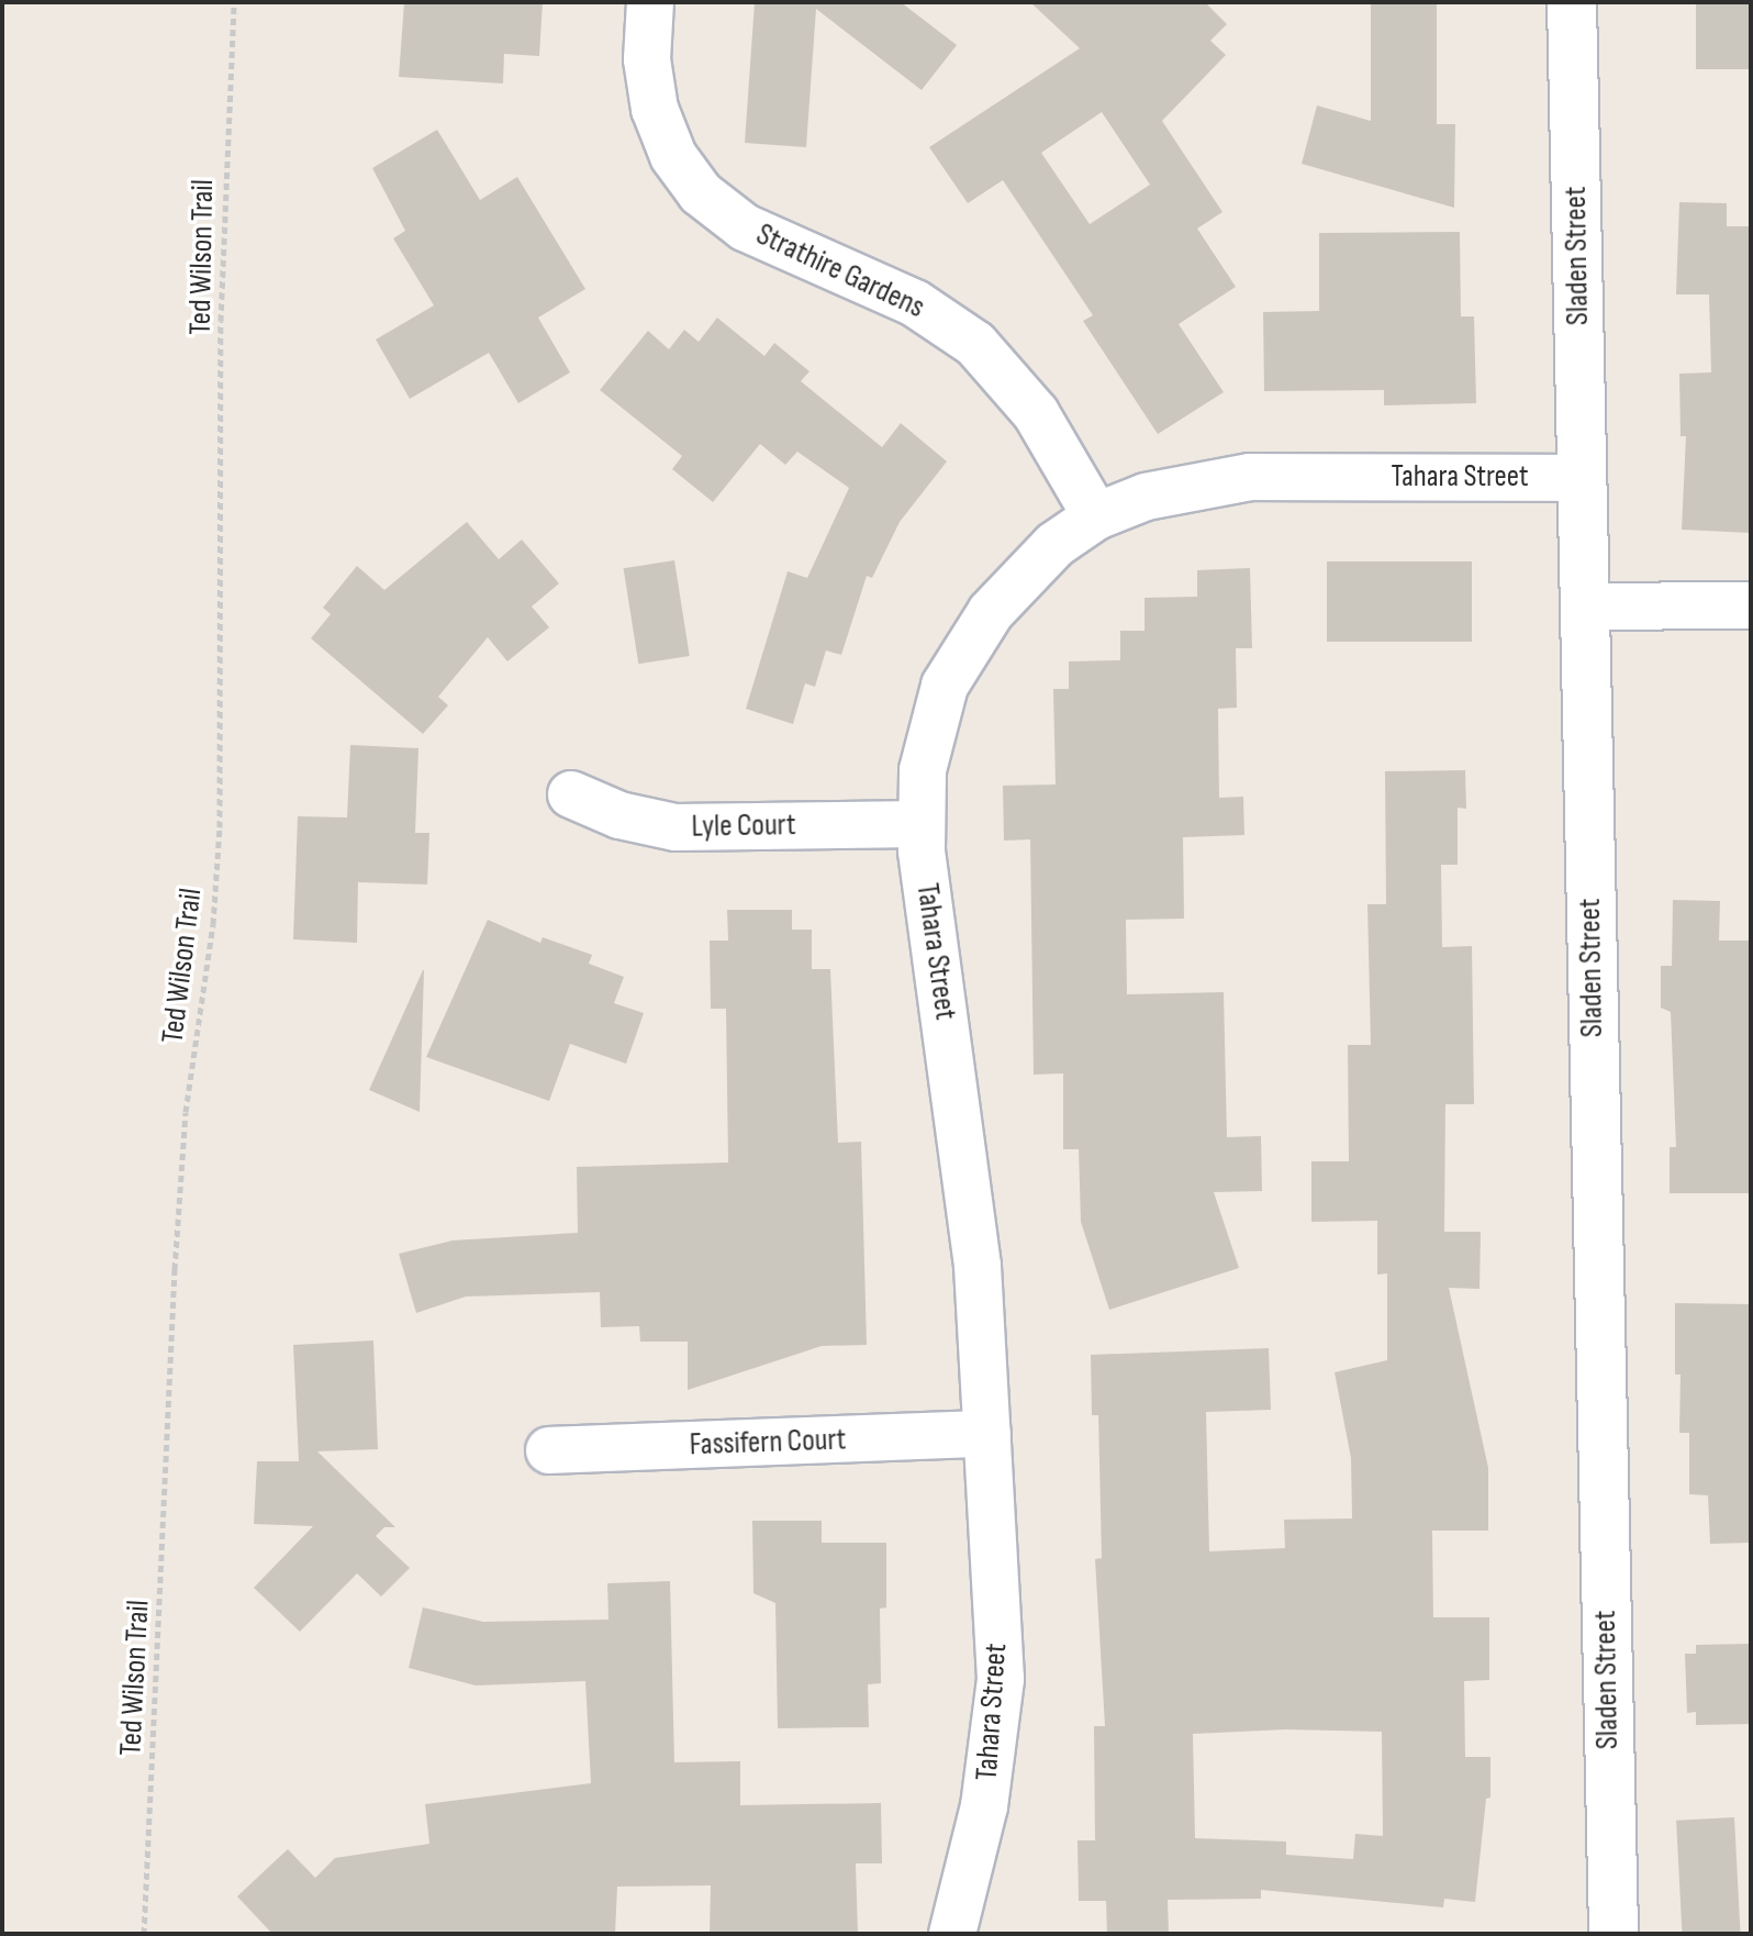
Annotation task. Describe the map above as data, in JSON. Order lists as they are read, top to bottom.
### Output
{
  "streets": {
    "street": [
      "Sladen Street",
      "Strathire Gardens",
      "Tahara Street",
      "Lyle Court",
      "Fassifern Court"
    ],
    "path": ["Ted Wilson Trail"]
  },
  "crossings": [
    ["Sladen Street", "Tahara Street"],
    ["Strathire Gardens", "Tahara Street"],
    ["Tahara Street", "Lyle Court"],
    ["Tahara Street", "Fassifern Court"]
  ]
}
